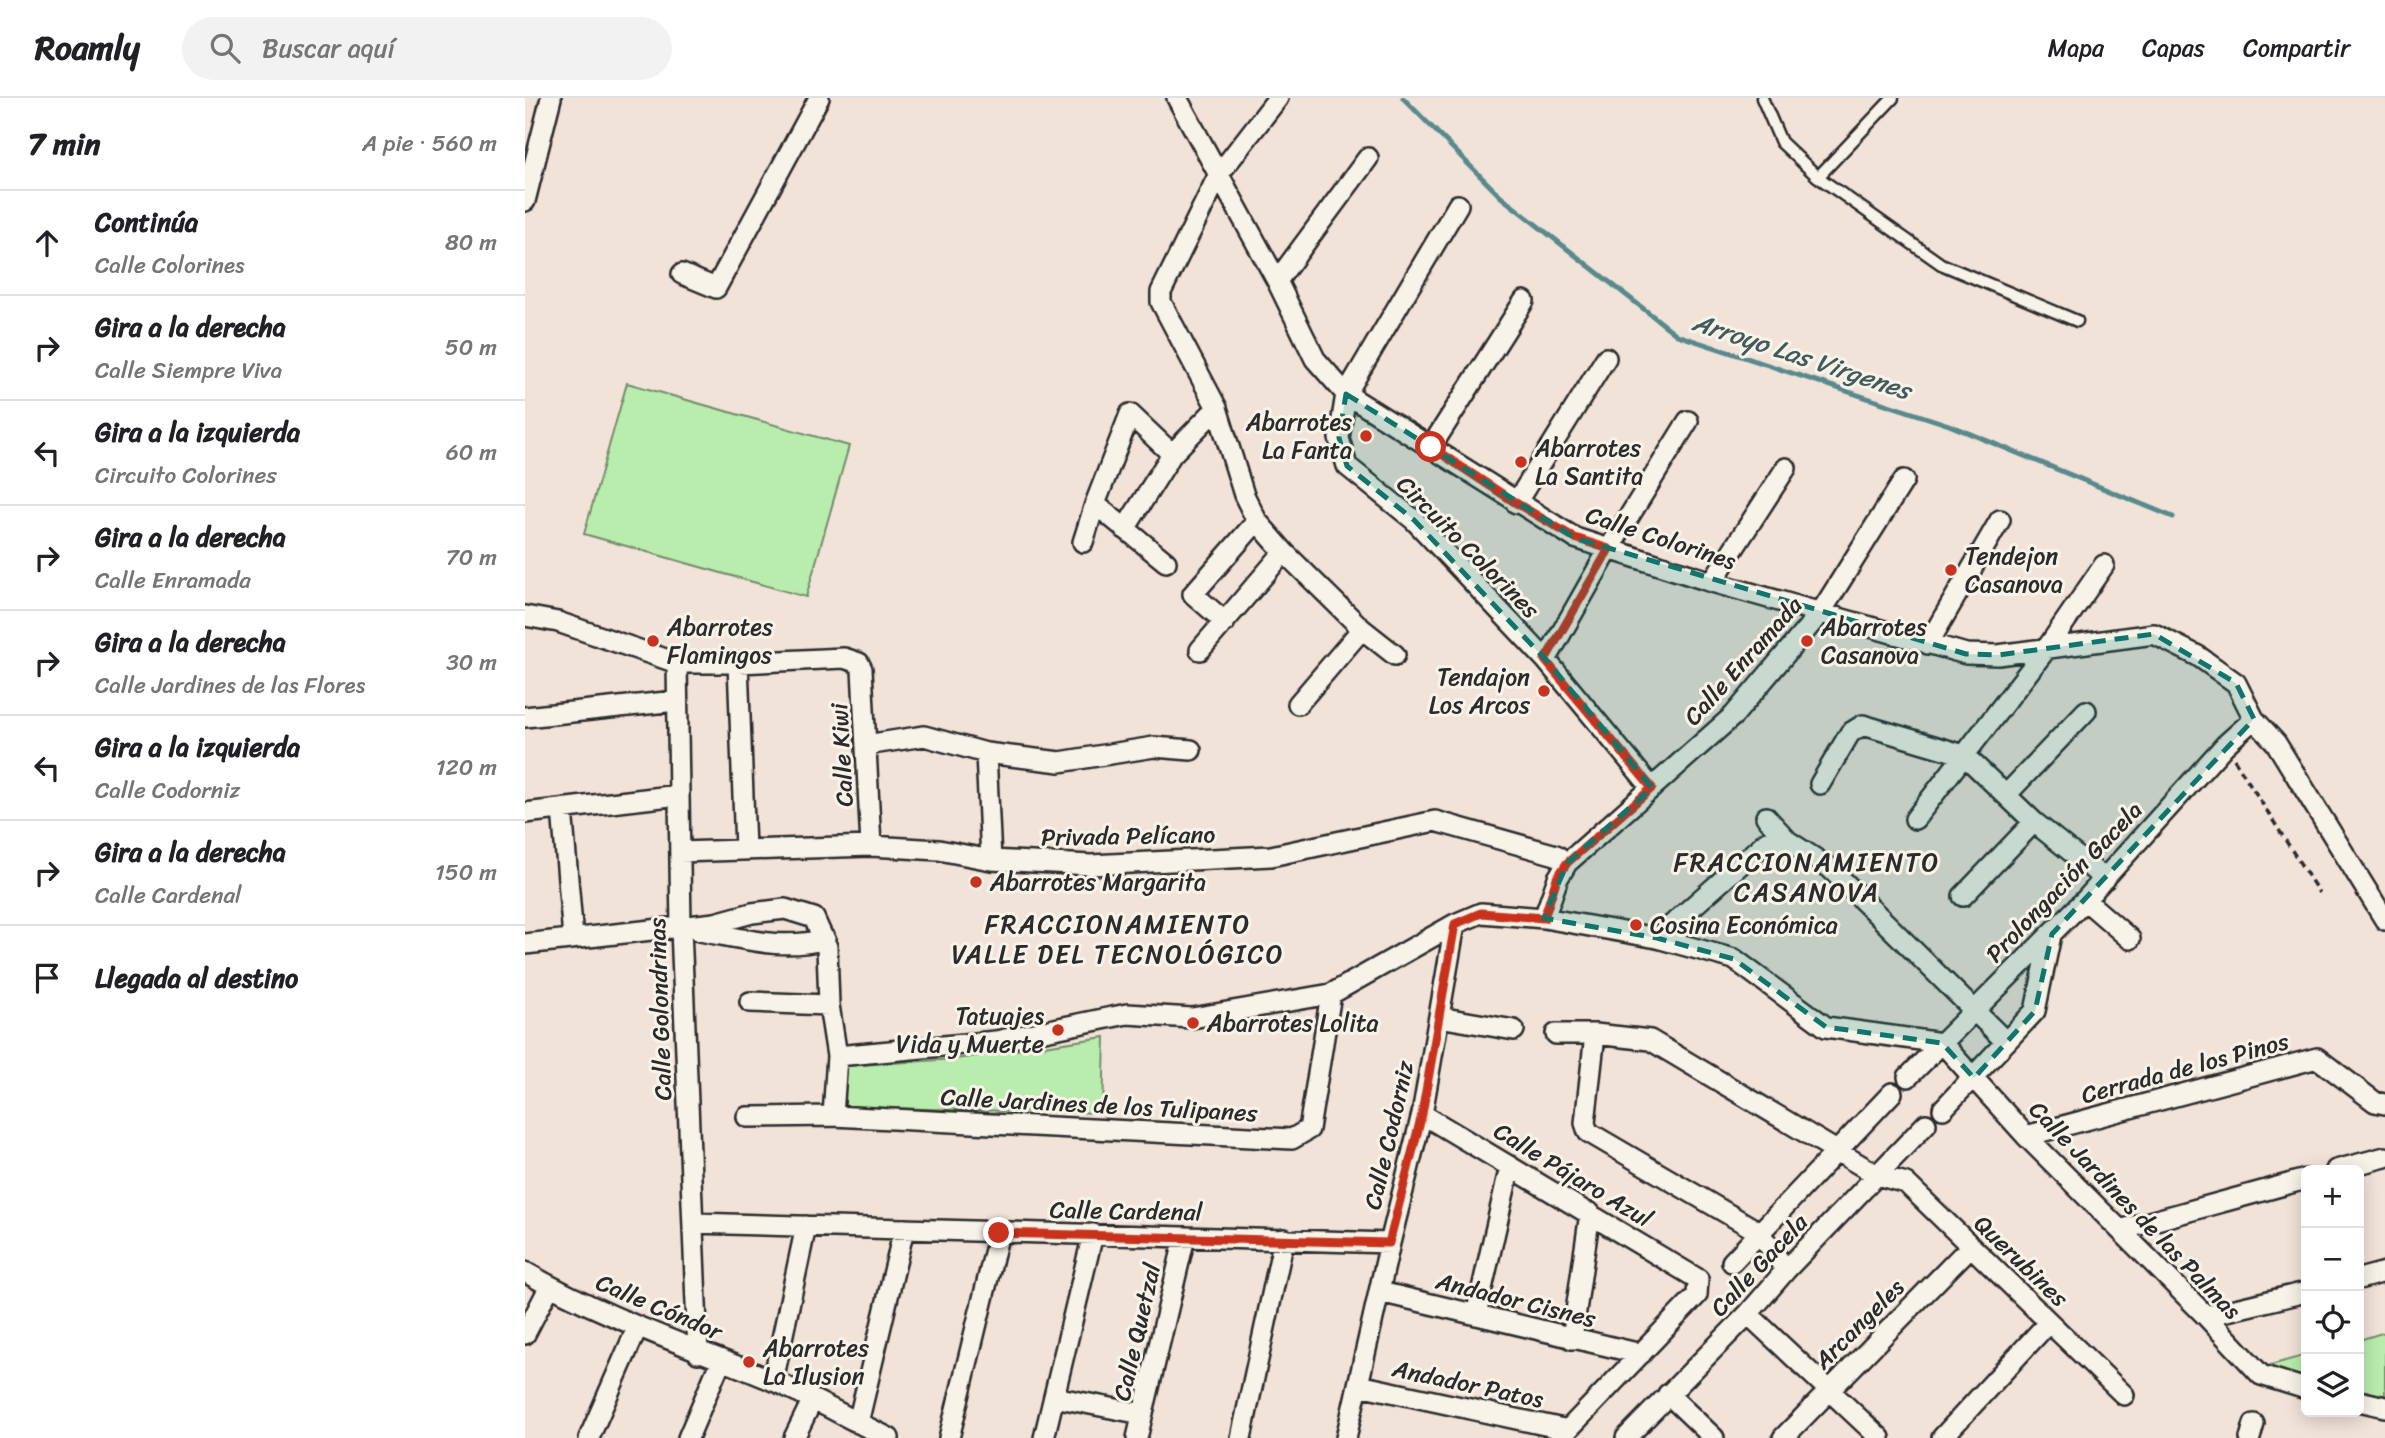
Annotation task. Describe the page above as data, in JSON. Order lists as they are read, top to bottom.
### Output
{
  "streets": {
    "street": [
      "Calle Colorines",
      "Circuito Colorines",
      "Calle Enramada",
      "Calle Kiwi",
      "Privada Pelícano",
      "Prolongación Gacela",
      "Calle Golondrinas",
      "Cerrada de los Pinos",
      "Calle Jardines de los Tulipanes",
      "Calle Codorniz",
      "Calle Pájaro Azul",
      "Calle Jardines de las Palmas",
      "Calle Cardenal",
      "Querubines",
      "Calle Gacela",
      "Andador Cisnes",
      "Calle Cóndor",
      "Arcangeles",
      "Calle Quetzal",
      "Andador Patos"
    ]
  },
  "crossings": [
    ["Calle Colorines", "Circuito Colorines"],
    ["Calle Colorines", "Calle Enramada"],
    ["Calle Colorines", "Prolongación Gacela"],
    ["Circuito Colorines", "Calle Enramada"],
    ["Calle Enramada", "Privada Pelícano"],
    ["Calle Kiwi", "Privada Pelícano"],
    ["Privada Pelícano", "Calle Golondrinas"],
    ["Prolongación Gacela", "Calle Jardines de las Palmas"],
    ["Calle Golondrinas", "Calle Cardenal"],
    ["Calle Golondrinas", "Calle Cóndor"],
    ["Cerrada de los Pinos", "Calle Jardines de las Palmas"],
    ["Calle Codorniz", "Calle Pájaro Azul"],
    ["Calle Codorniz", "Calle Cardenal"],
    ["Calle Codorniz", "Andador Cisnes"],
    ["Calle Codorniz", "Andador Patos"],
    ["Calle Pájaro Azul", "Calle Gacela"],
    ["Calle Cardenal", "Calle Quetzal"],
    ["Querubines", "Calle Gacela"],
    ["Querubines", "Arcangeles"],
    ["Calle Gacela", "Andador Cisnes"],
    ["Calle Gacela", "Andador Patos"]
  ],
  "districts": ["FRACCIONAMIENTO CASANOVA", "FRACCIONAMIENTO VALLE DEL TECNOLÓGICO"],
  "water": ["Arroyo Las Virgenes"],
  "places": [
    "Abarrotes La Fanta",
    "Abarrotes La Santita",
    "Tendejon Casanova",
    "Abarrotes Flamingos",
    "Abarrotes Casanova",
    "Tendajon Los Arcos",
    "Abarrotes Margarita",
    "Cosina Económica",
    "Abarrotes Lolita",
    "Tatuajes Vida y Muerte",
    "Abarrotes La Ilusion"
  ],
  "page": {
    "header": "Roamly",
    "search": "Buscar aquí",
    "nav": ["Mapa", "Capas", "Compartir"],
    "heading": ["7 min", "A pie · 560 m"],
    "list": [
      ["Continúa", "Calle Colorines", "80 m"],
      ["Gira a la derecha", "Calle Siempre Viva", "50 m"],
      ["Gira a la izquierda", "Circuito Colorines", "60 m"],
      ["Gira a la derecha", "Calle Enramada", "70 m"],
      ["Gira a la derecha", "Calle Jardines de las Flores", "30 m"],
      ["Gira a la izquierda", "Calle Codorniz", "120 m"],
      ["Gira a la derecha", "Calle Cardenal", "150 m"],
      "Llegada al destino"
    ],
    "map_buttons": ["+", "−"]
  }
}
